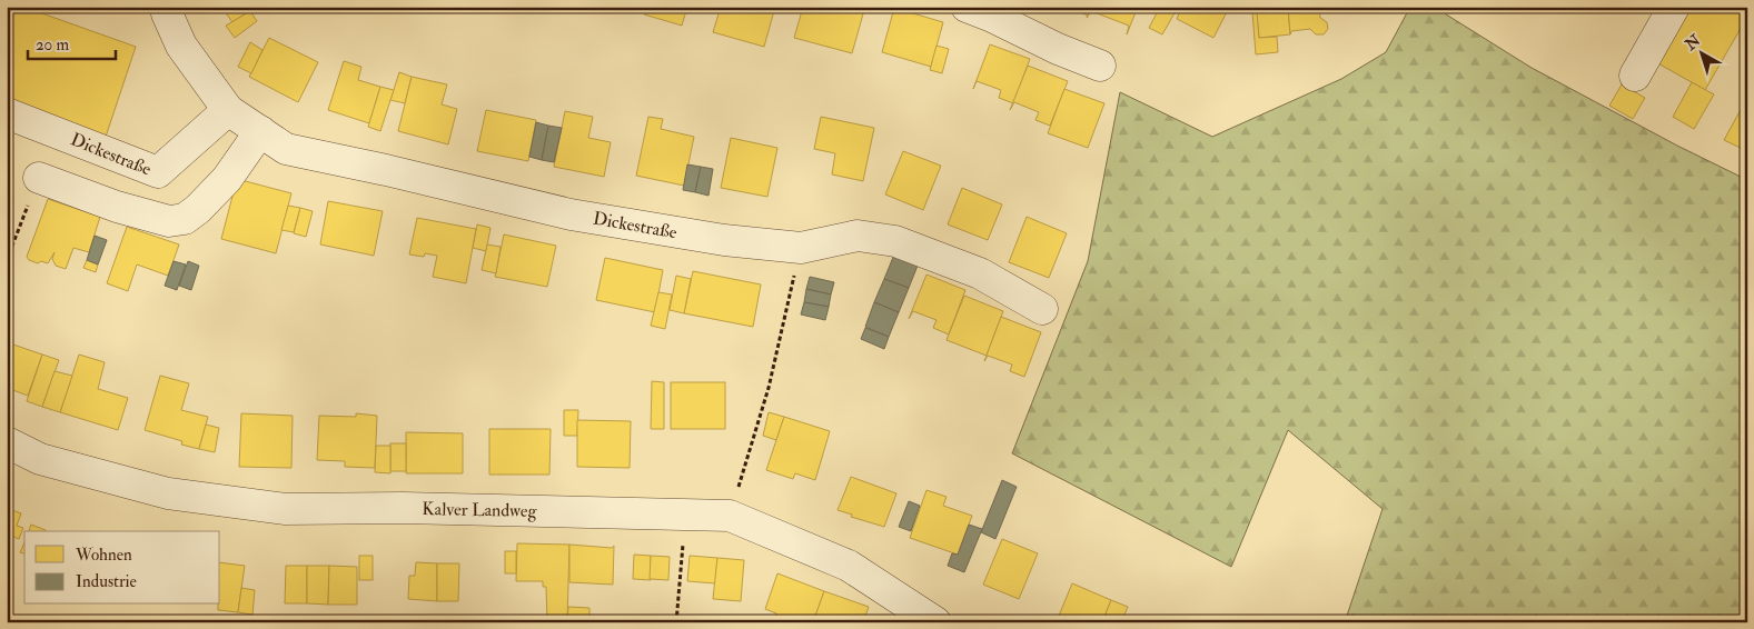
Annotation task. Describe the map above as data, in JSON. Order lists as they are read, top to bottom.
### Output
{
  "streets": {
    "street": ["Dickestraße", "Kalver Landweg"]
  },
  "legend": ["Wohnen", "Industrie"],
  "scale_bar": "20 m",
  "north": "top left"
}
